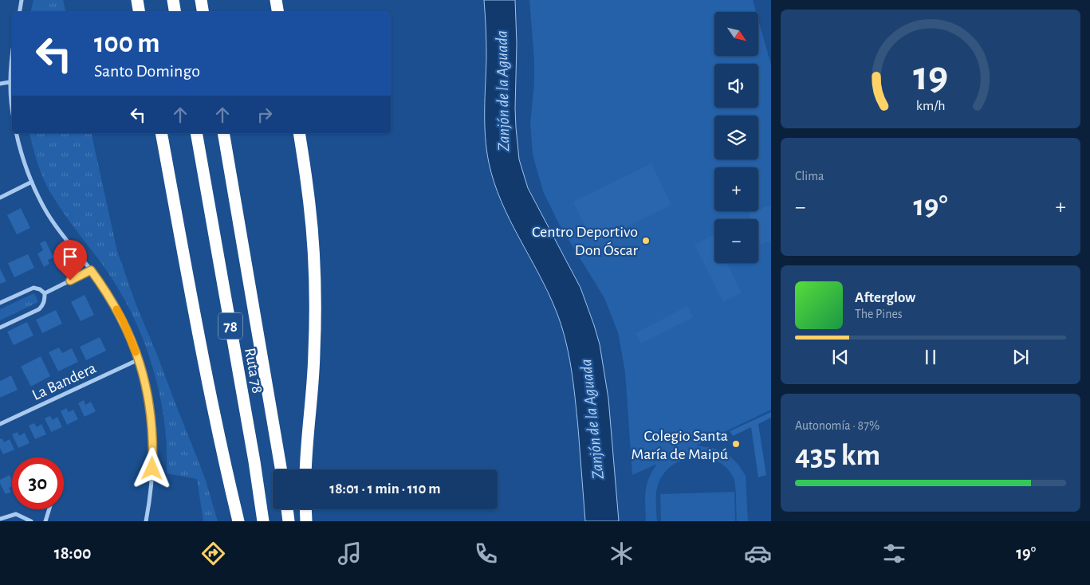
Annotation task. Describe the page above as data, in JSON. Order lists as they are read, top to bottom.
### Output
{
  "streets": {
    "highway": ["78", "Ruta 78"],
    "street": ["La Bandera"]
  },
  "water": ["Zanjón de la Aguada"],
  "places": ["Centro Deportivo Don Óscar", "Colegio Santa María de Maipú"],
  "north": "bottom right",
  "page": {
    "map_buttons": ["+", "−"],
    "turn": ["100 m", "Santo Domingo"],
    "tile": [
      "Clima",
      ["Autonomía · 87%", "435 km"]
    ],
    "heat": ["−", "19°", "+"],
    "song": ["Afterglow", "The Pines"],
    "limit": "30",
    "trip": "18:01 · 1 min · 110 m",
    "tabs": ["18:00", "19°"],
    "gauge": ["19", "km/h"]
  }
}
